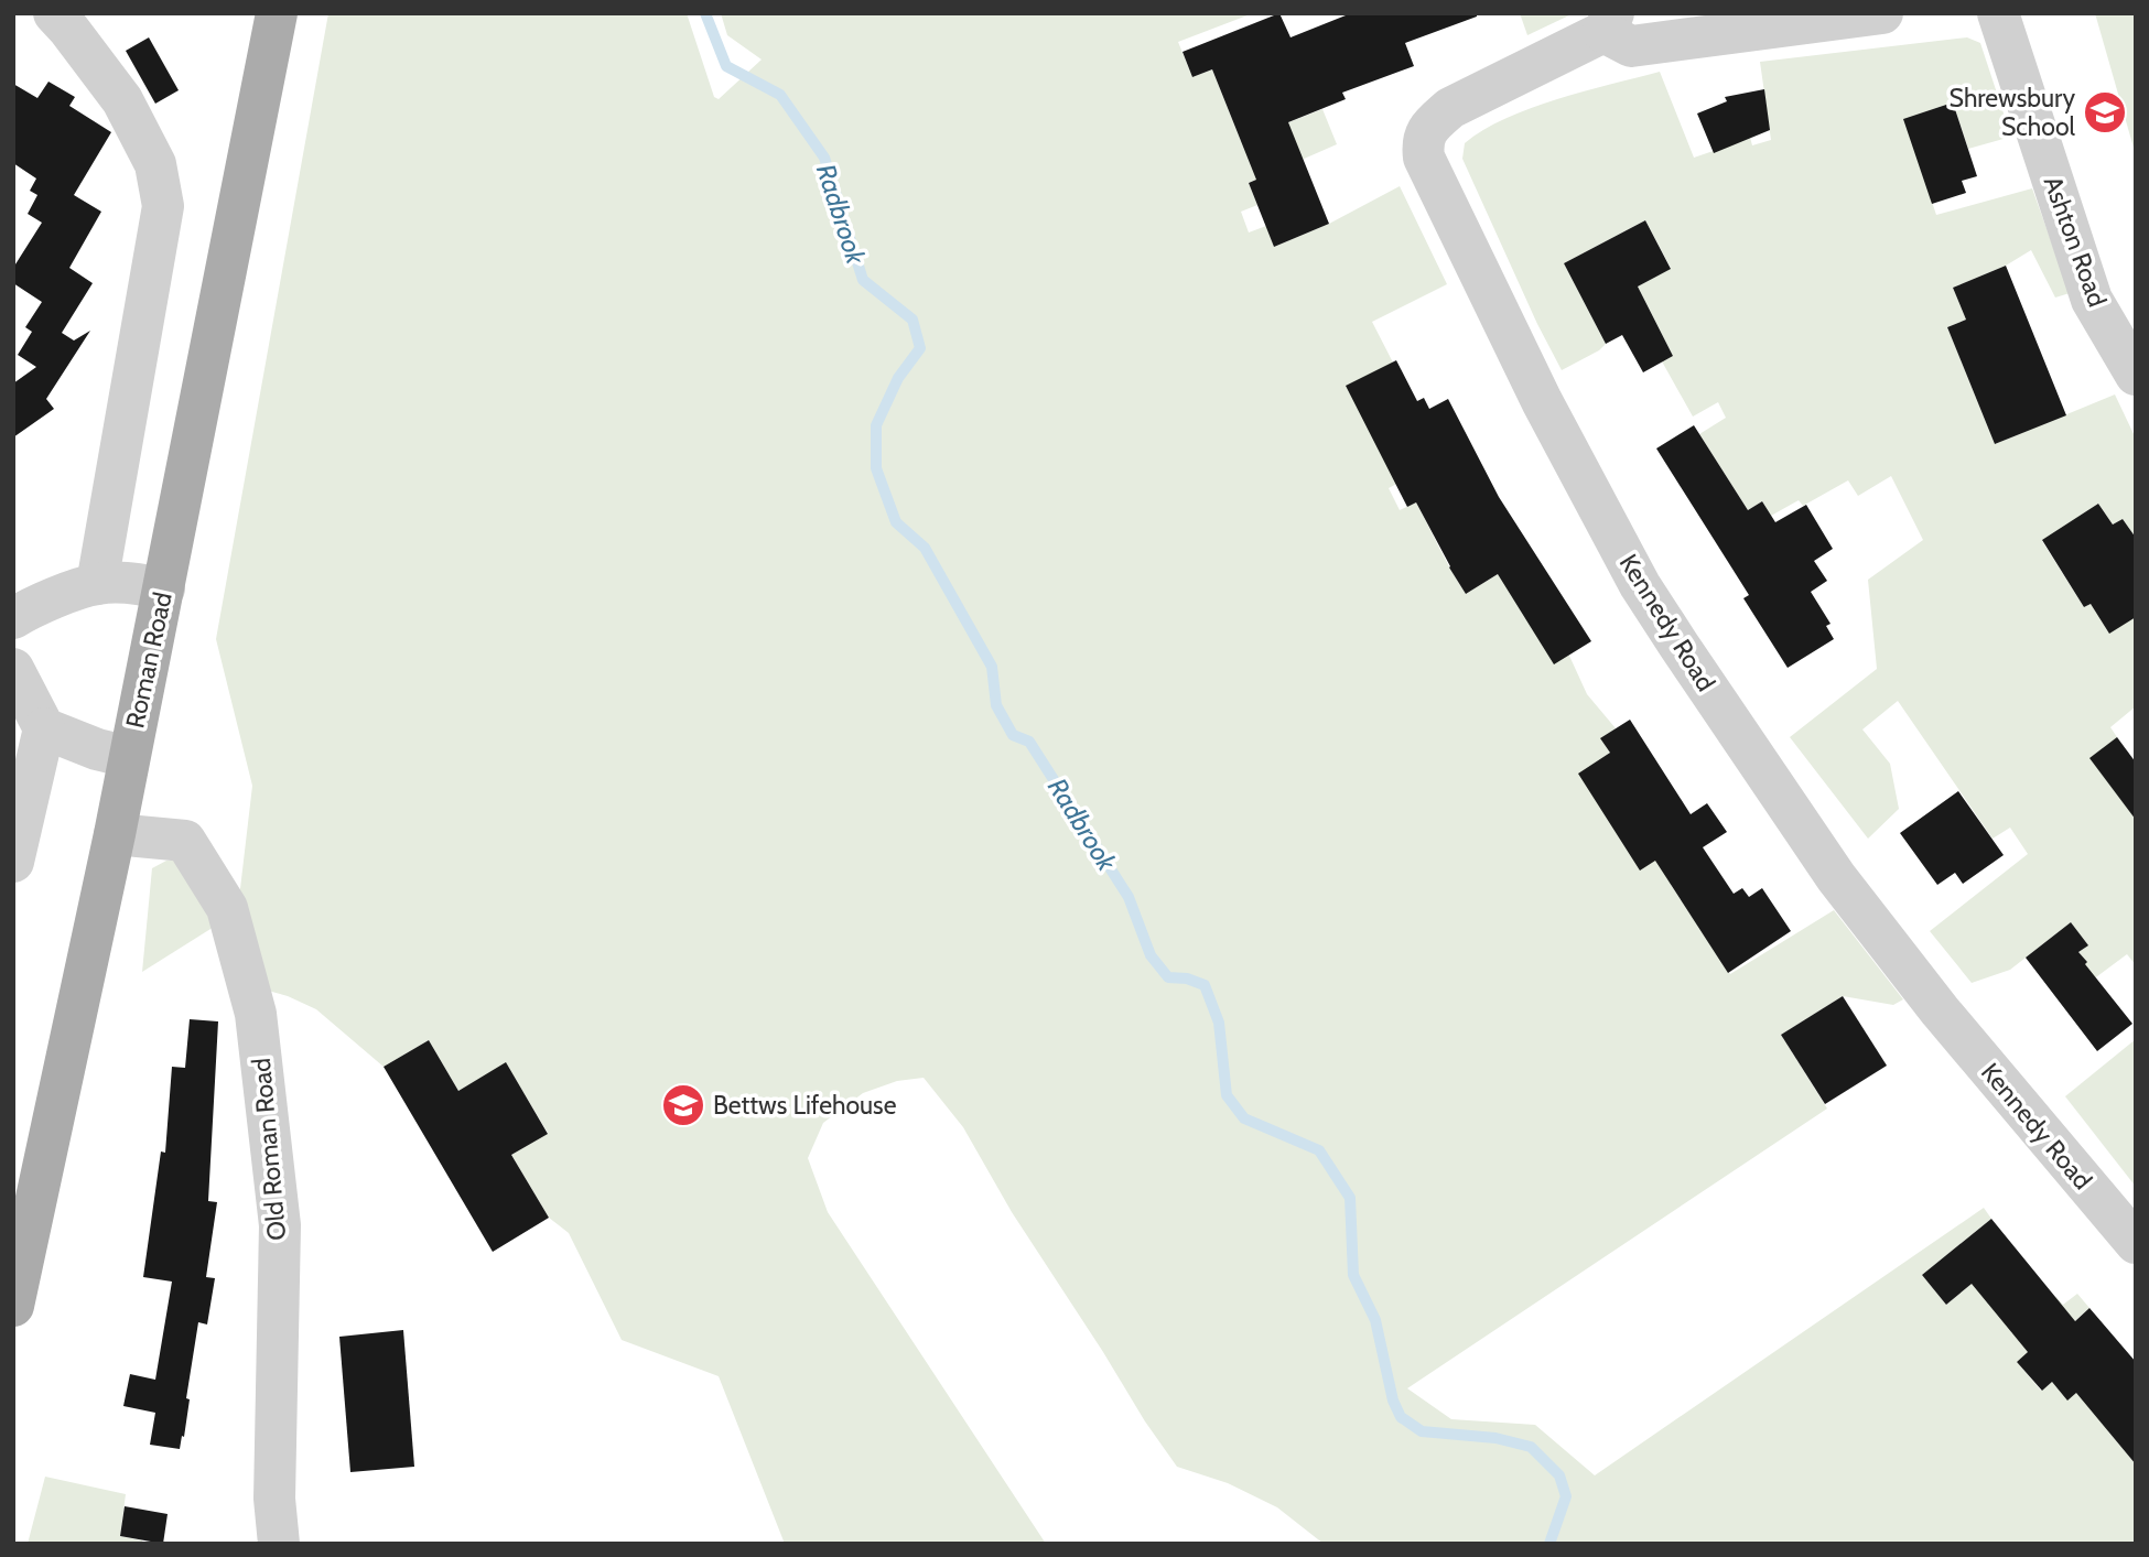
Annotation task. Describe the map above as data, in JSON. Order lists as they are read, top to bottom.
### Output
{
  "streets": {
    "main road": ["Roman Road"],
    "street": ["Ashton Road", "Kennedy Road", "Old Roman Road"]
  },
  "crossings": [
    ["Roman Road", "Old Roman Road"]
  ],
  "water": ["Radbrook"],
  "places": {
    "school or university": ["Shrewsbury School", "Bettws Lifehouse"]
  }
}
